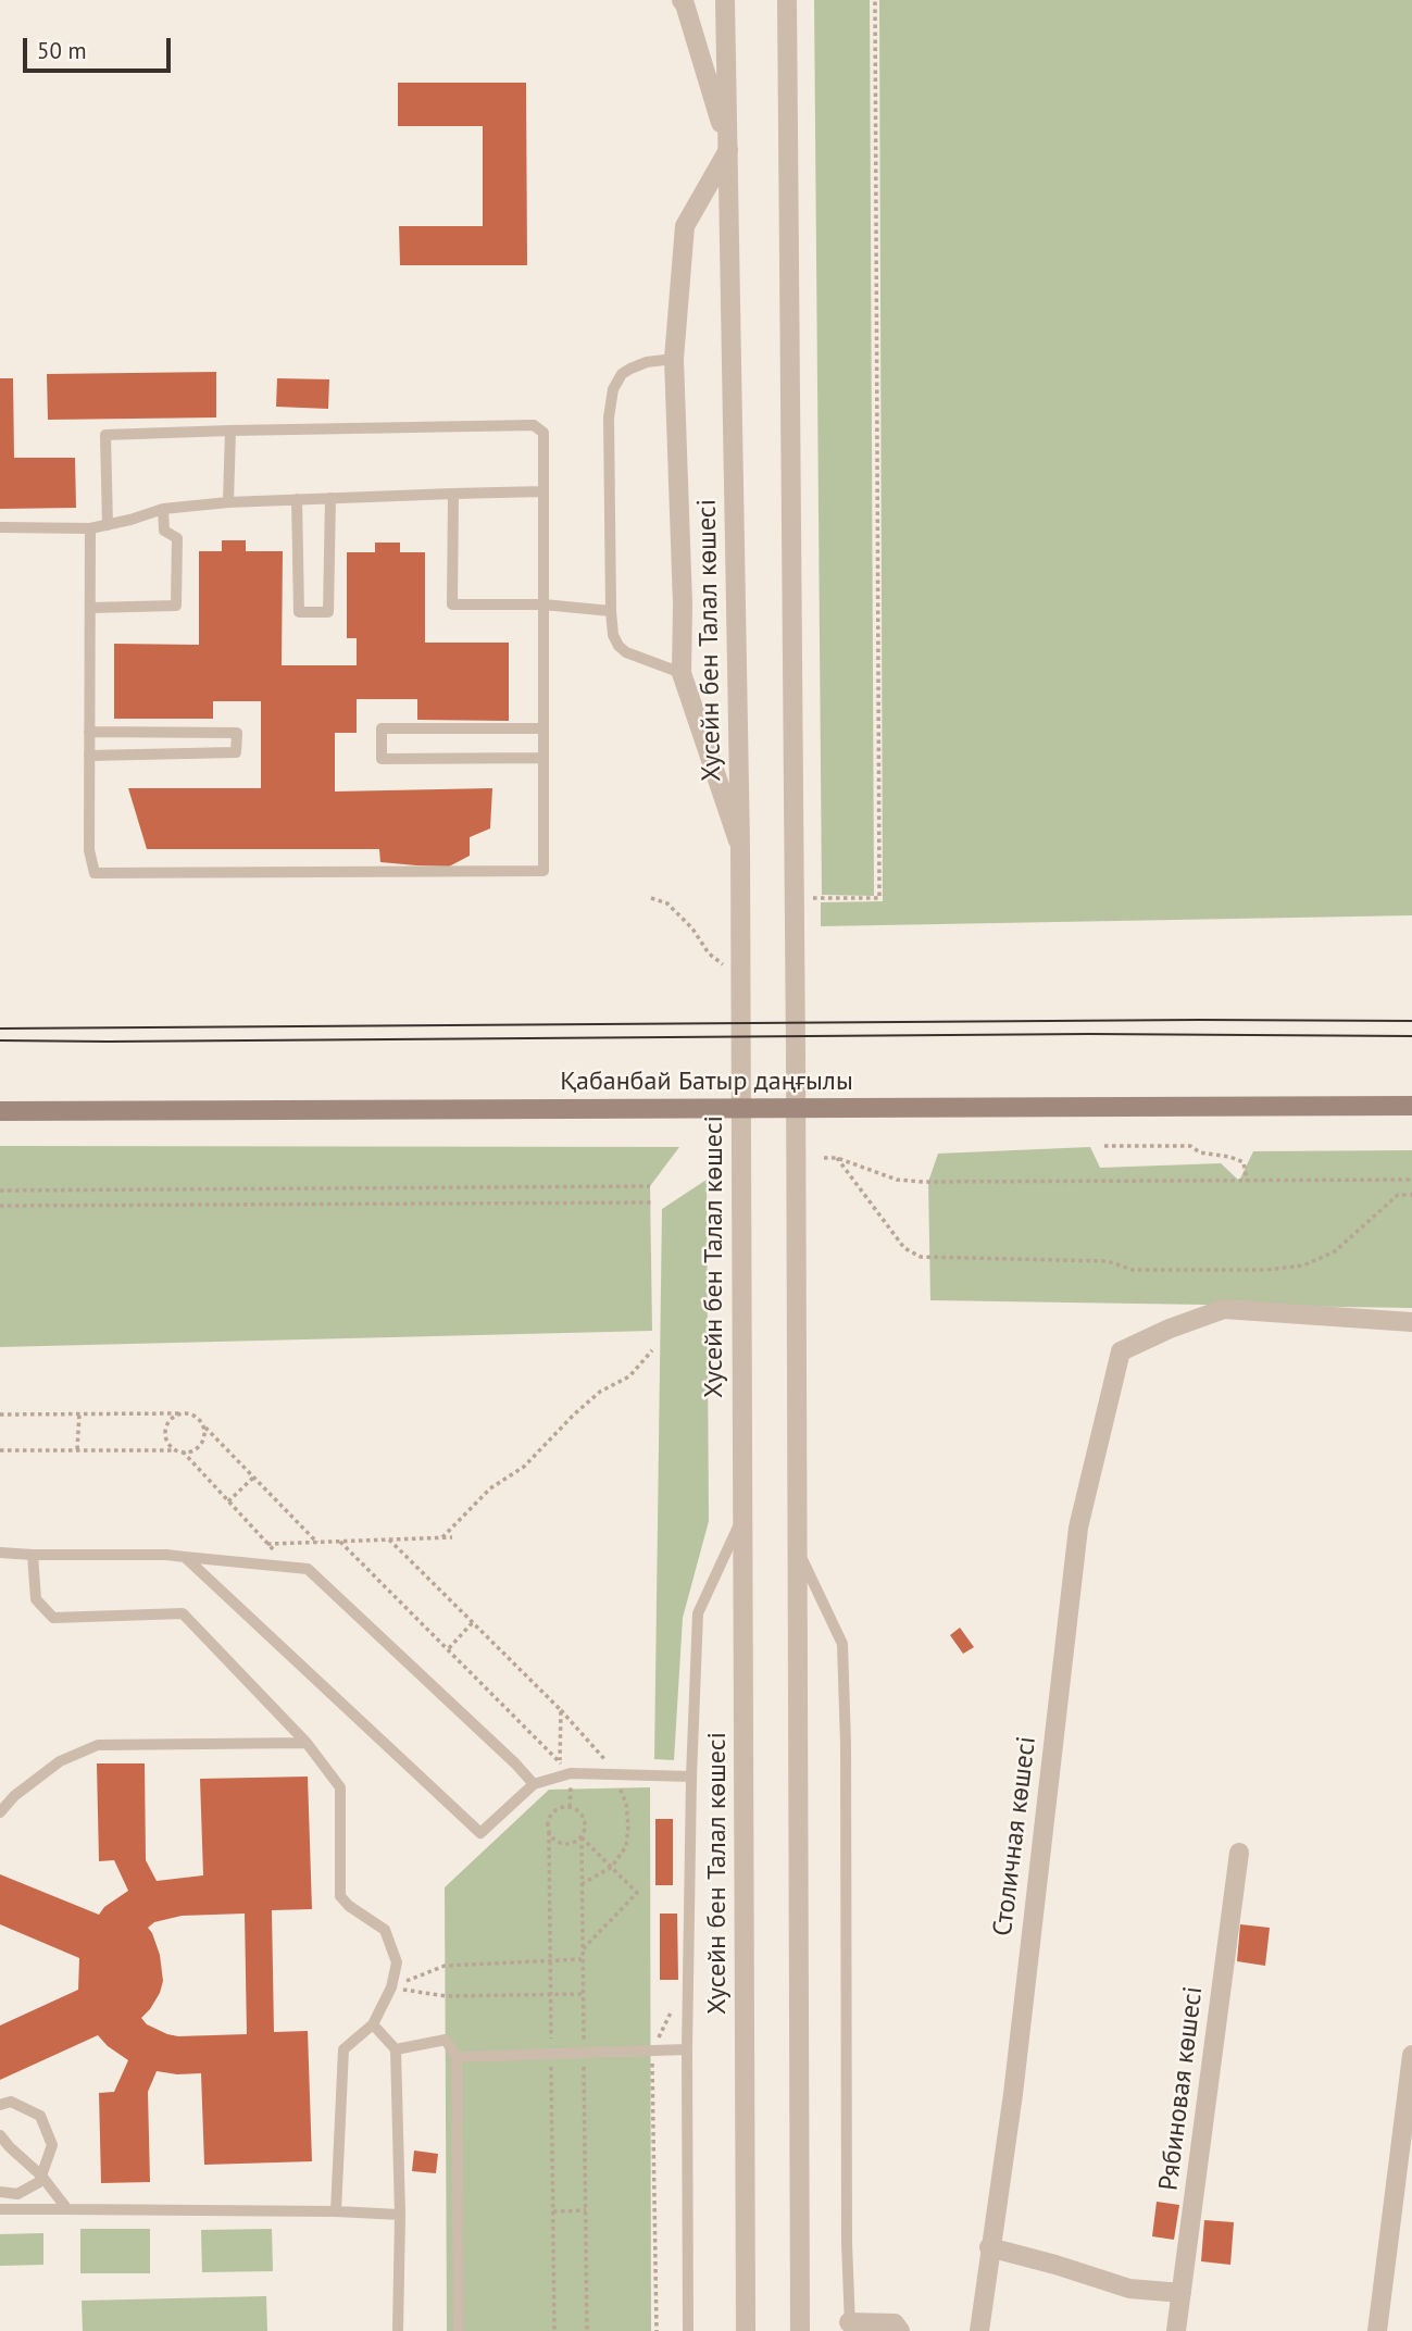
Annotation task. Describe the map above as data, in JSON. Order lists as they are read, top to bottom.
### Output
{
  "streets": {
    "main road": ["Қабанбай Батыр даңғылы"],
    "street": ["Хусейн бен Талал көшесі", "Столичная көшесі", "Рябиновая көшесі"]
  },
  "crossings": [
    ["Хусейн бен Талал көшесі", "Қабанбай Батыр даңғылы"]
  ],
  "scale_bar": "50 m"
}
